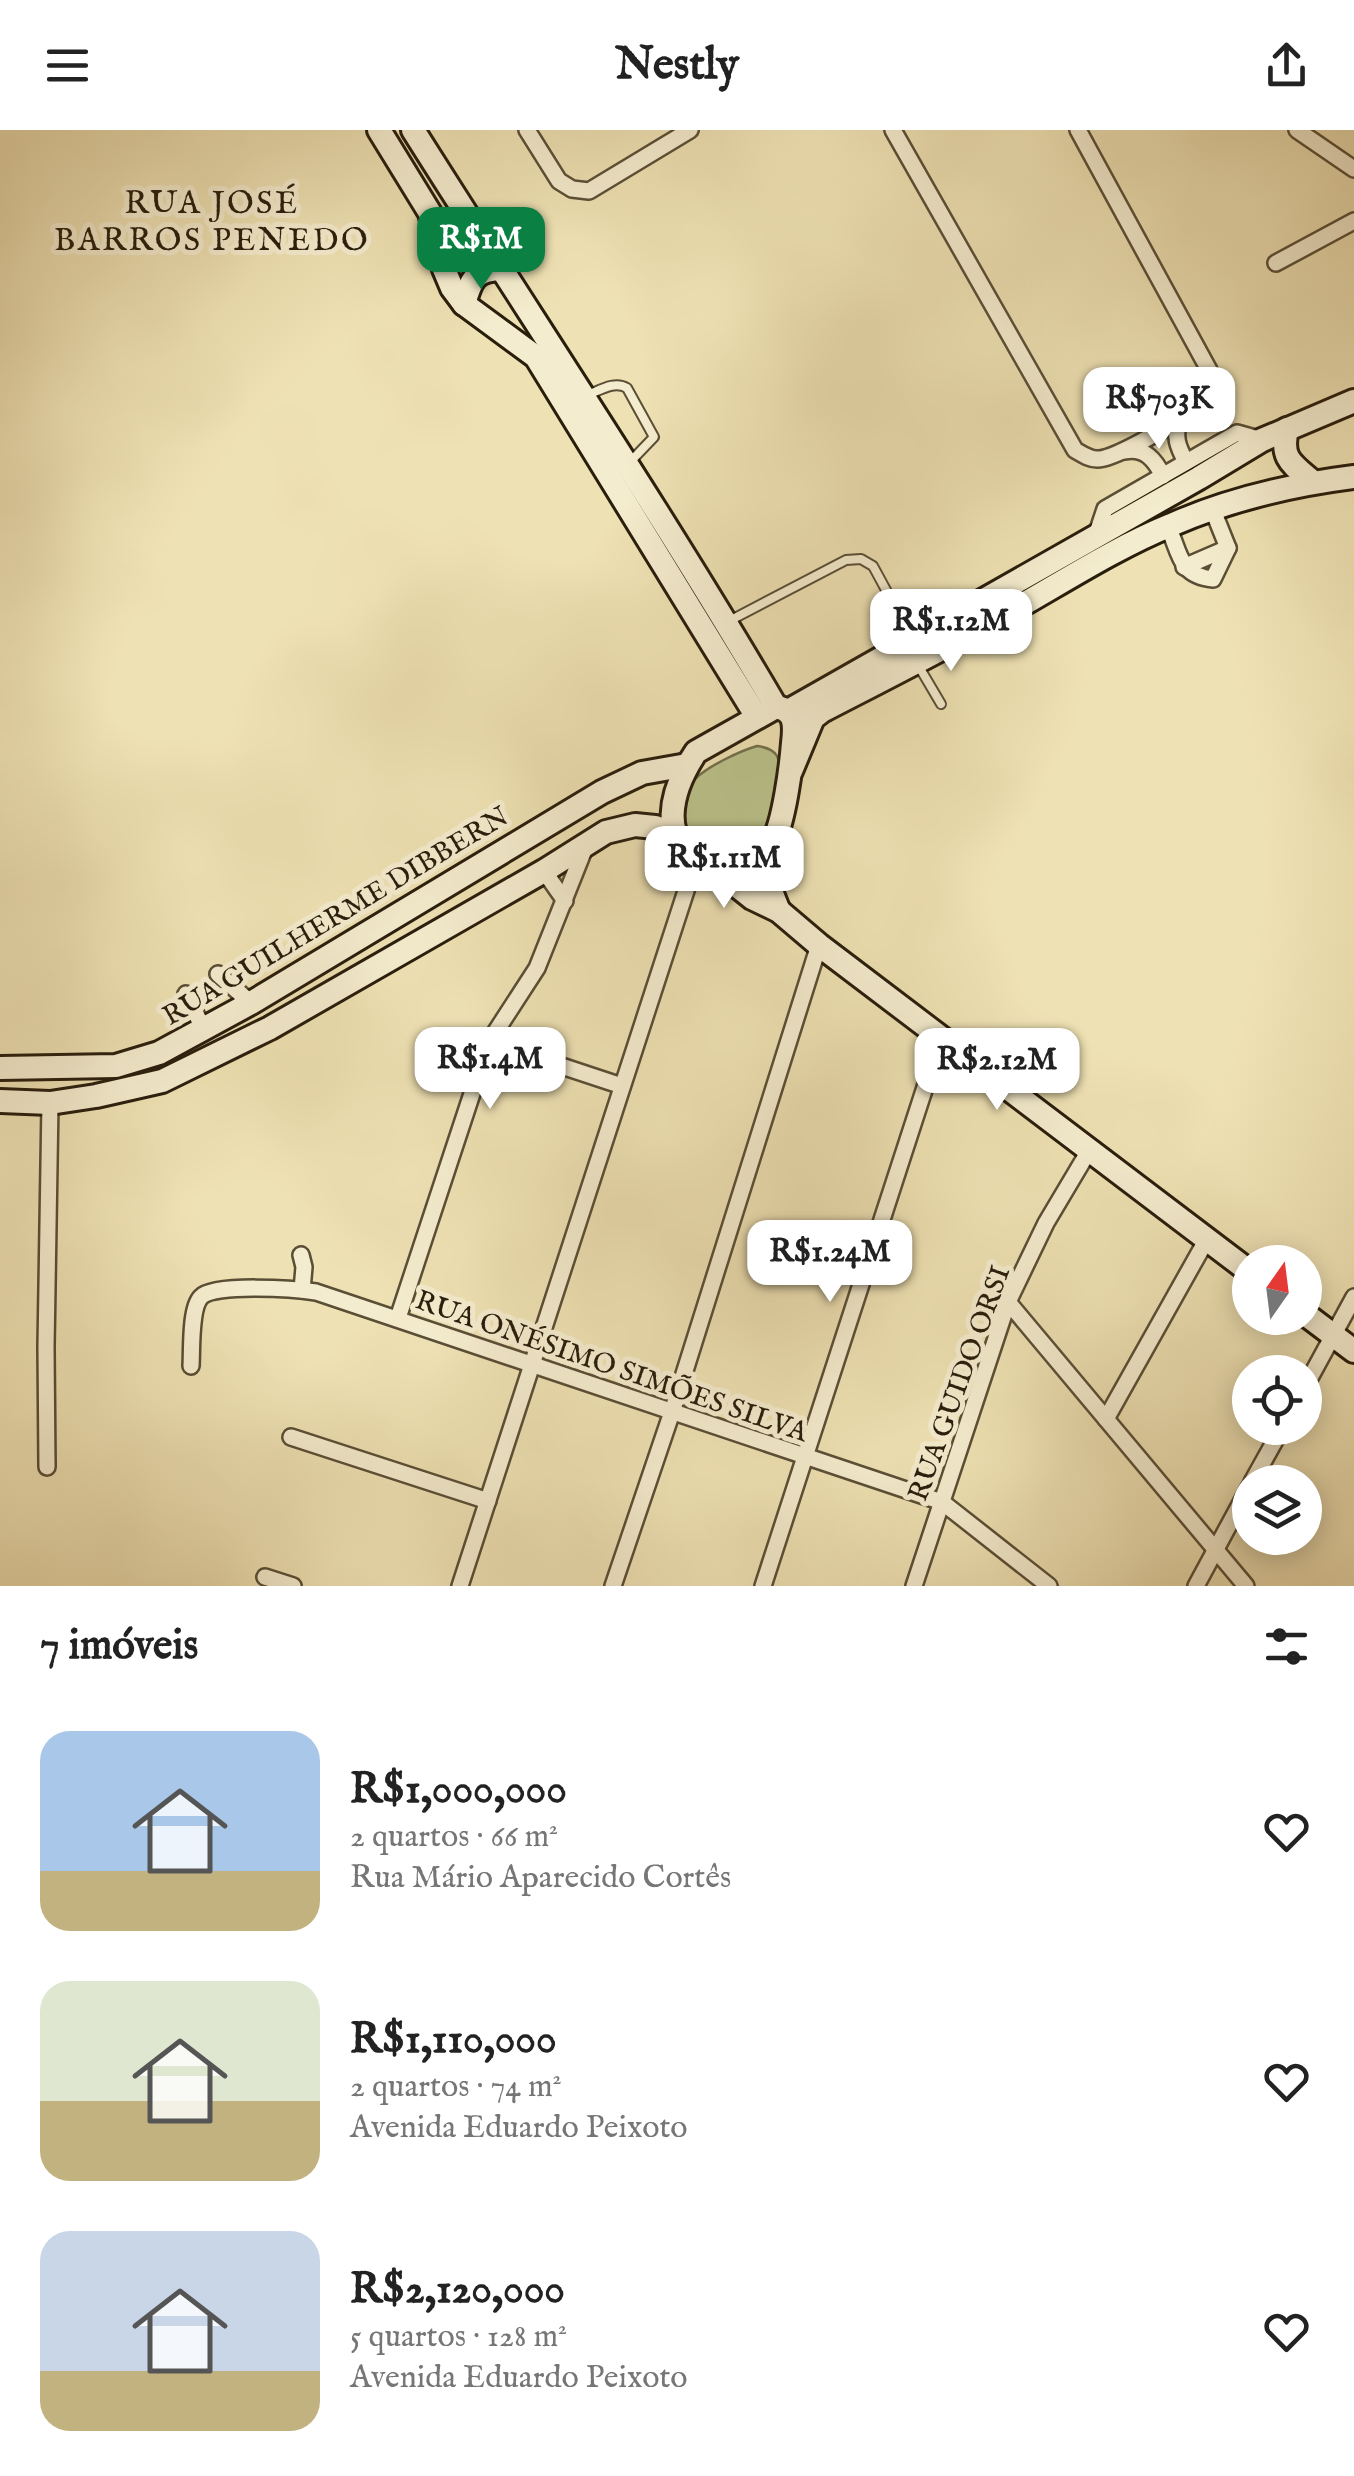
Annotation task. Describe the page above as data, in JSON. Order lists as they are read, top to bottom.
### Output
{
  "streets": {
    "street": ["RUA GUILHERME DIBBERN", "RUA ONÉSIMO SIMÕES SILVA", "RUA GUIDO ORSI"]
  },
  "crossings": [
    ["RUA ONÉSIMO SIMÕES SILVA", "RUA GUIDO ORSI"]
  ],
  "districts": ["RUA JOSÉ BARROS PENEDO"],
  "north": "top",
  "page": {
    "header": "Nestly",
    "price": [
      "R$1M",
      "R$703K",
      "R$1.12M",
      "R$1.11M",
      "R$1.4M",
      "R$2.12M",
      "R$1.24M"
    ],
    "heading": "7 imóveis",
    "list": [
      {
        "name": "R$1,000,000",
        "note": "2 quartos · 66 m² · Rua Mário Aparecido Cortês"
      },
      {
        "name": "R$1,110,000",
        "note": "2 quartos · 74 m² · Avenida Eduardo Peixoto"
      },
      {
        "name": "R$2,120,000",
        "note": "5 quartos · 128 m² · Avenida Eduardo Peixoto"
      }
    ]
  }
}
